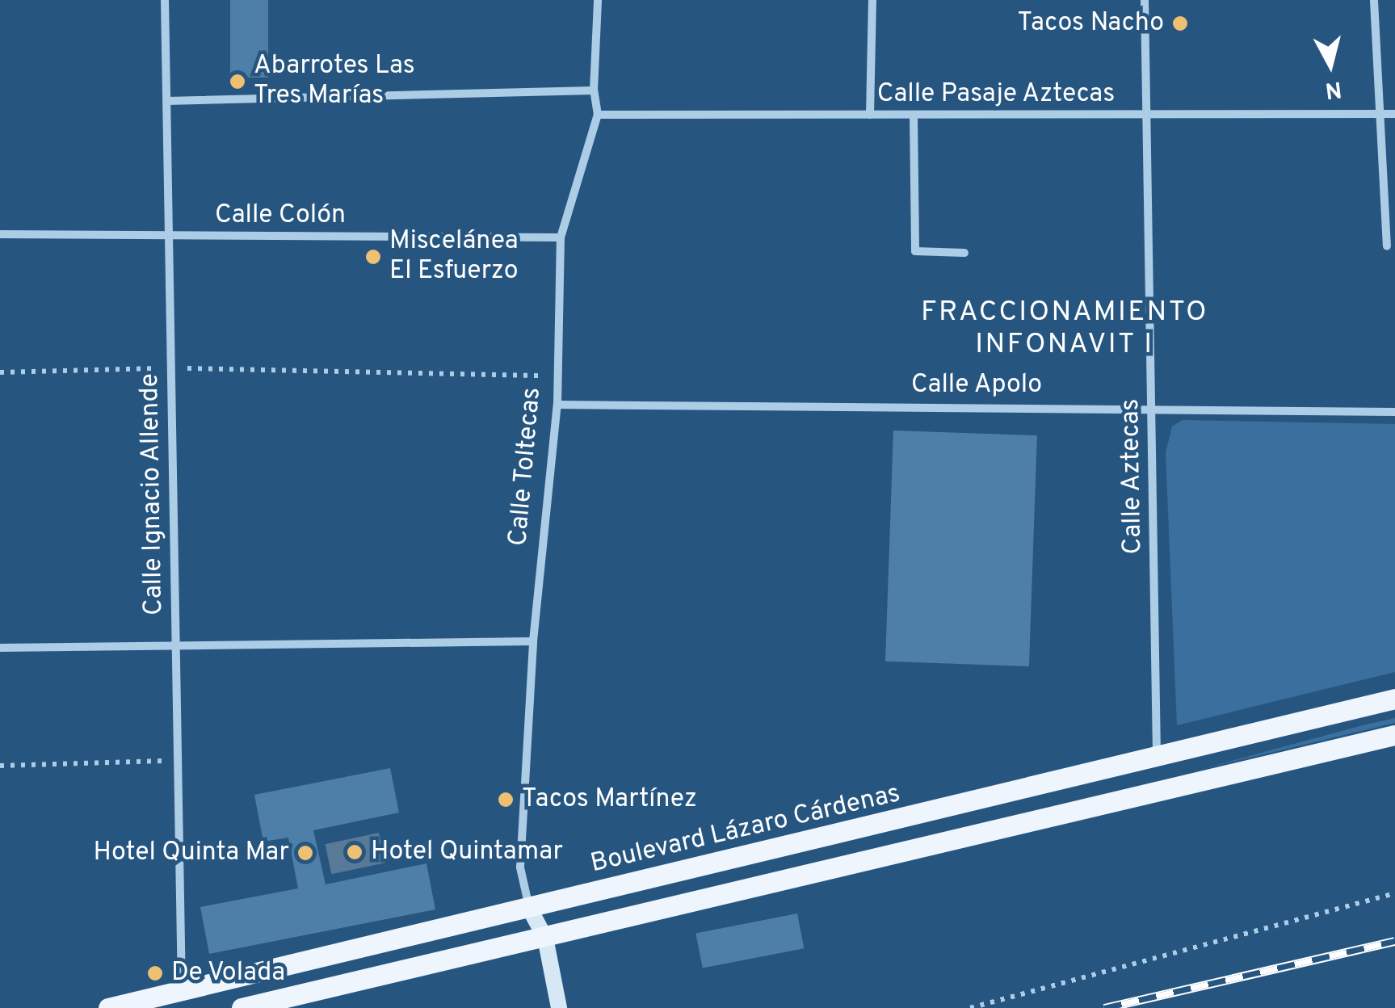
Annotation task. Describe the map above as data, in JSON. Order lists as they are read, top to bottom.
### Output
{
  "streets": {
    "main road": ["Boulevard Lázaro Cárdenas"],
    "street": [
      "Calle Pasaje Aztecas",
      "Calle Colón",
      "Calle Apolo",
      "Calle Toltecas",
      "Calle Aztecas",
      "Calle Ignacio Allende"
    ]
  },
  "crossings": [
    ["Calle Pasaje Aztecas", "Calle Toltecas"],
    ["Calle Pasaje Aztecas", "Calle Aztecas"],
    ["Calle Colón", "Calle Toltecas"],
    ["Calle Colón", "Calle Ignacio Allende"],
    ["Calle Apolo", "Calle Toltecas"],
    ["Calle Apolo", "Calle Aztecas"],
    ["Calle Toltecas", "Boulevard Lázaro Cárdenas"],
    ["Calle Aztecas", "Boulevard Lázaro Cárdenas"],
    ["Calle Ignacio Allende", "Boulevard Lázaro Cárdenas"]
  ],
  "districts": ["FRACCIONAMIENTO INFONAVIT I"],
  "places": [
    "Tacos Nacho",
    "Abarrotes Las Tres Marías",
    "Miscelánea El Esfuerzo",
    "Tacos Martínez",
    "Hotel Quintamar",
    "Hotel Quinta Mar",
    "De Volada"
  ],
  "north": "bottom"
}
